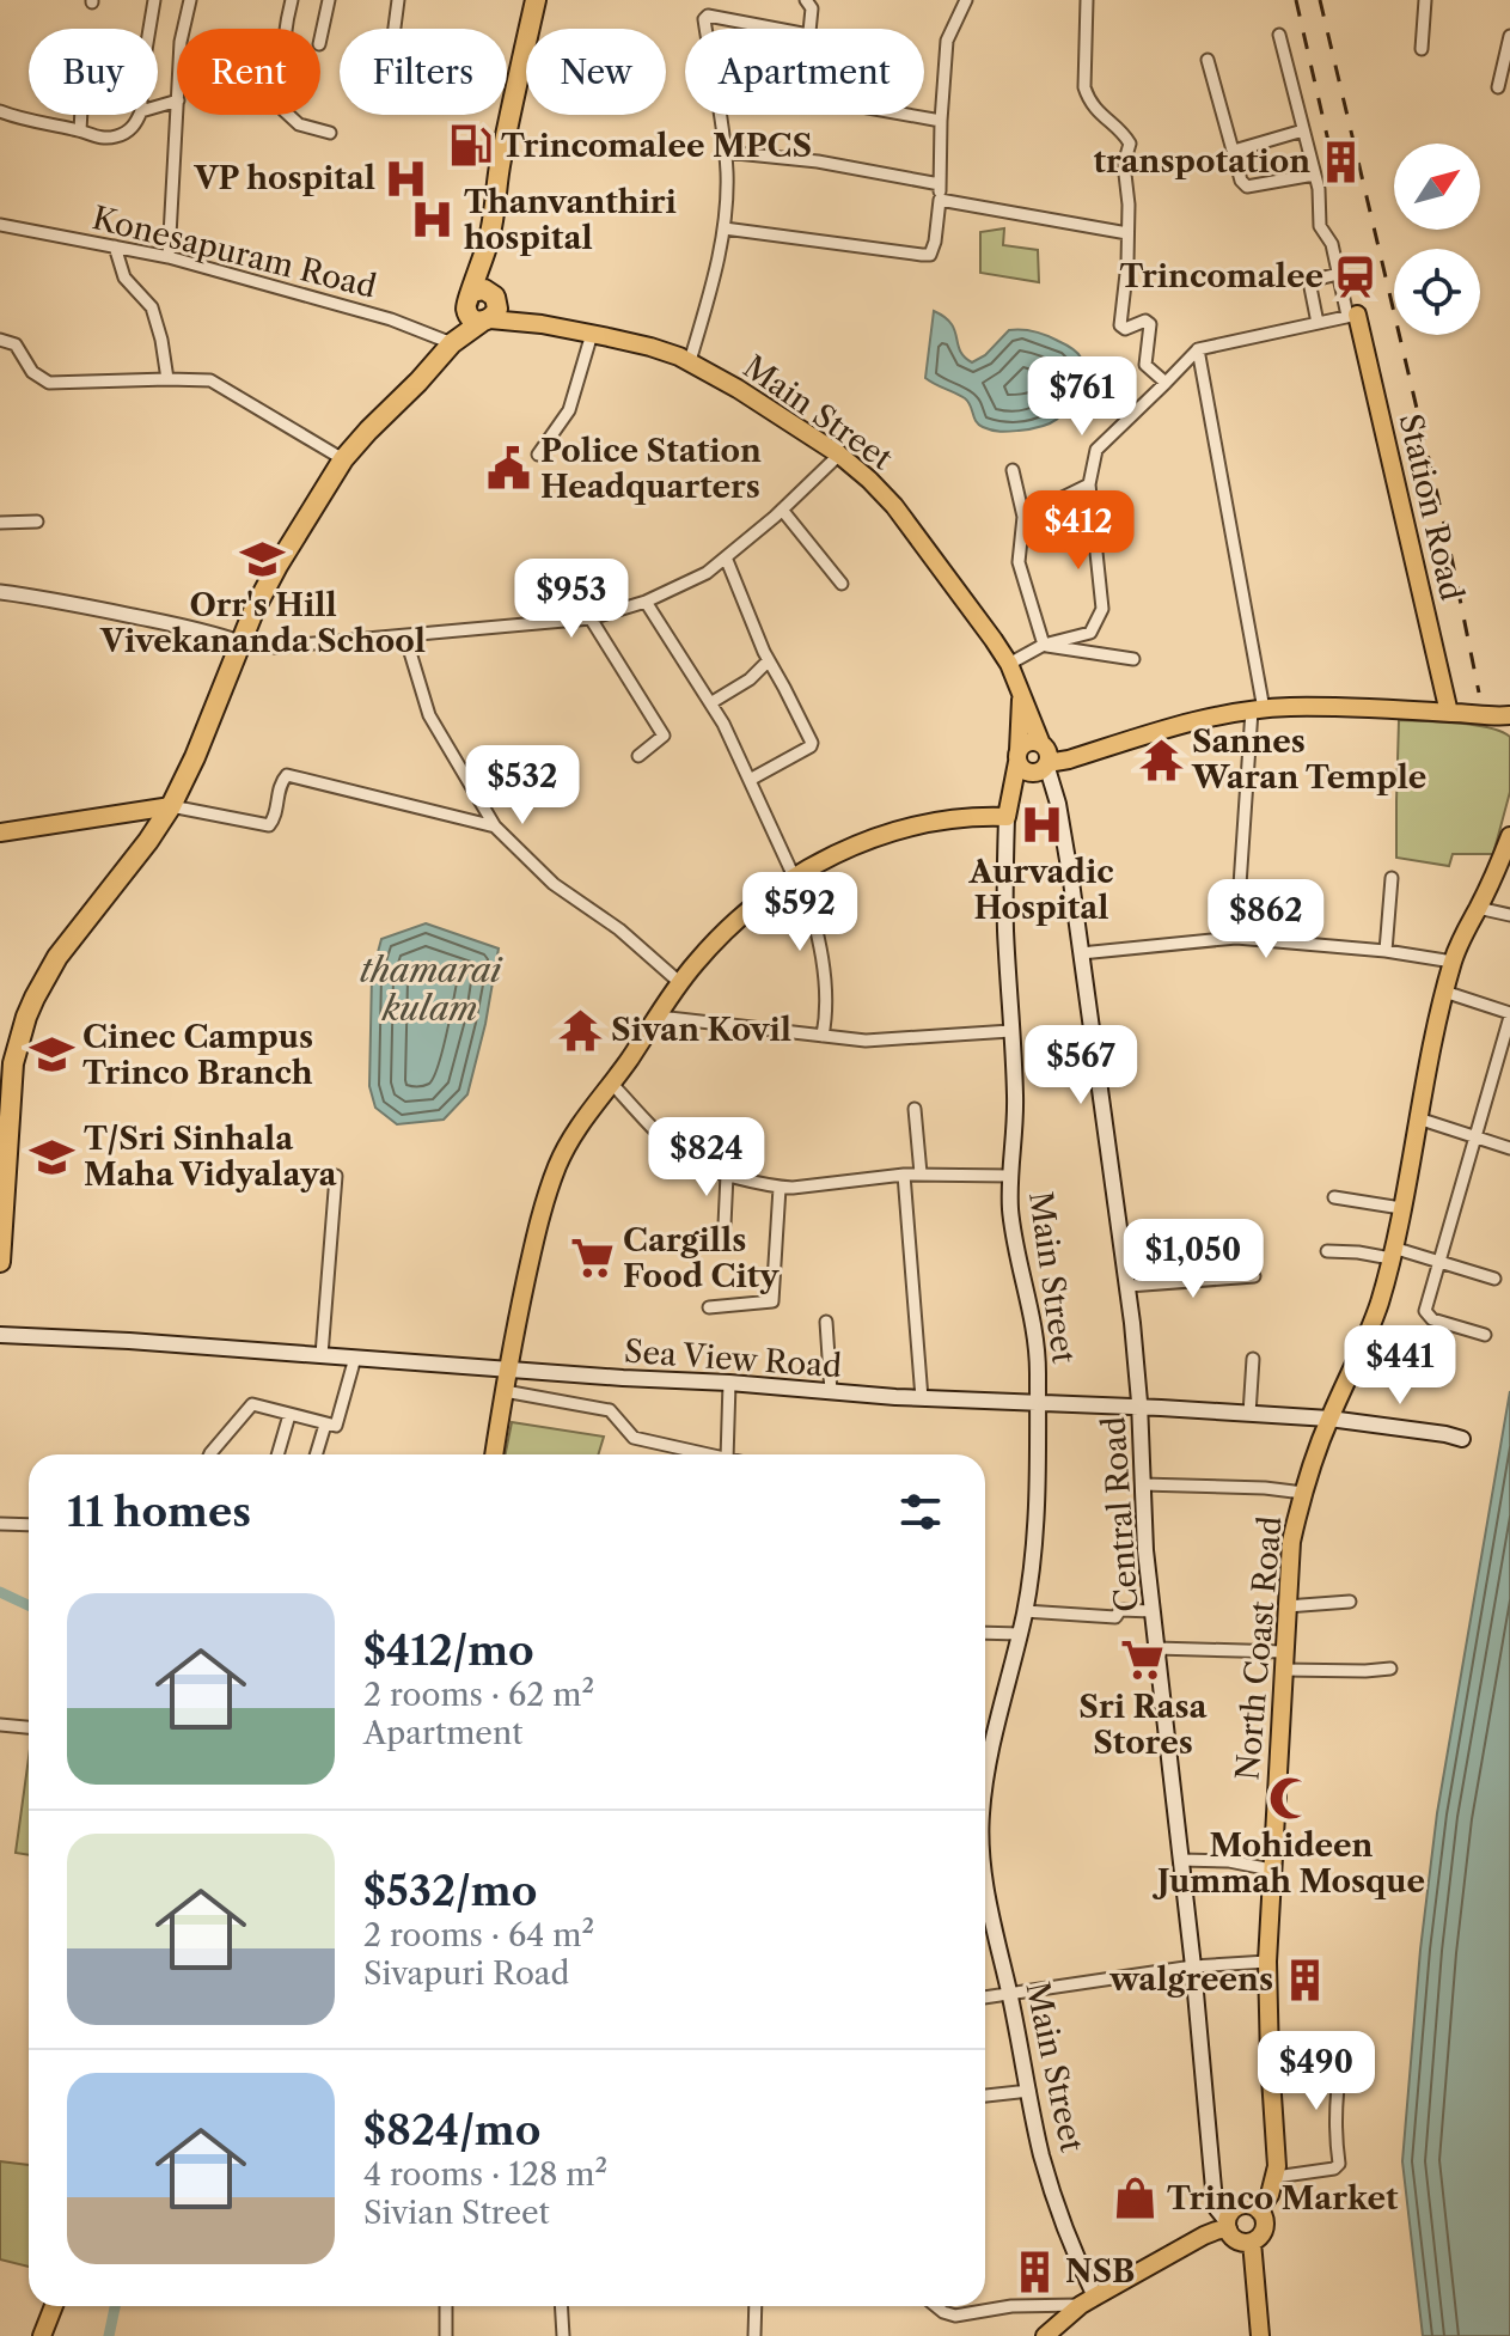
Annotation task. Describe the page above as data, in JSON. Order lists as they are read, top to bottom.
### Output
{
  "streets": {
    "main road": [
      "Main Street",
      "Station Road",
      "Sea View Road",
      "Central Road",
      "North Coast Road"
    ],
    "street": ["Konesapuram Road"]
  },
  "crossings": [
    ["Main Street", "Sea View Road"],
    ["Main Street", "Central Road"],
    ["Sea View Road", "Central Road"],
    ["Sea View Road", "North Coast Road"],
    ["Central Road", "North Coast Road"]
  ],
  "water": ["thamarai kulam"],
  "places": {
    "fuel station": ["Trincomalee MPCS"],
    "building": ["transpotation", "walgreens", "NSB"],
    "hospital": ["VP hospital", "Thanvanthiri hospital", "Aurvadic Hospital"],
    "station": ["Trincomalee"],
    "public building": ["Police Station Headquarters"],
    "school or university": ["Orr's Hill Vivekananda School", "Cinec Campus Trinco Branch", "T/Sri Sinhala Maha Vidyalaya"],
    "temple": ["Sannes Waran Temple", "Sivan Kovil"],
    "supermarket": ["Cargills Food City", "Sri Rasa Stores"],
    "mosque": ["Mohideen Jummah Mosque"],
    "shop": ["Trinco Market"]
  },
  "north": "top right",
  "page": {
    "chip": [
      "Buy",
      "Rent",
      "Filters",
      "New",
      "Apartment"
    ],
    "price": [
      "$761",
      "$412",
      "$953",
      "$532",
      "$592",
      "$862",
      "$567",
      "$824",
      "$1,050",
      "$441",
      "$490"
    ],
    "heading": "11 homes",
    "list": [
      {
        "name": "$412/mo",
        "note": "2 rooms · 62 m² · Apartment"
      },
      {
        "name": "$532/mo",
        "note": "2 rooms · 64 m² · Sivapuri Road"
      },
      {
        "name": "$824/mo",
        "note": "4 rooms · 128 m² · Sivian Street"
      }
    ]
  }
}
